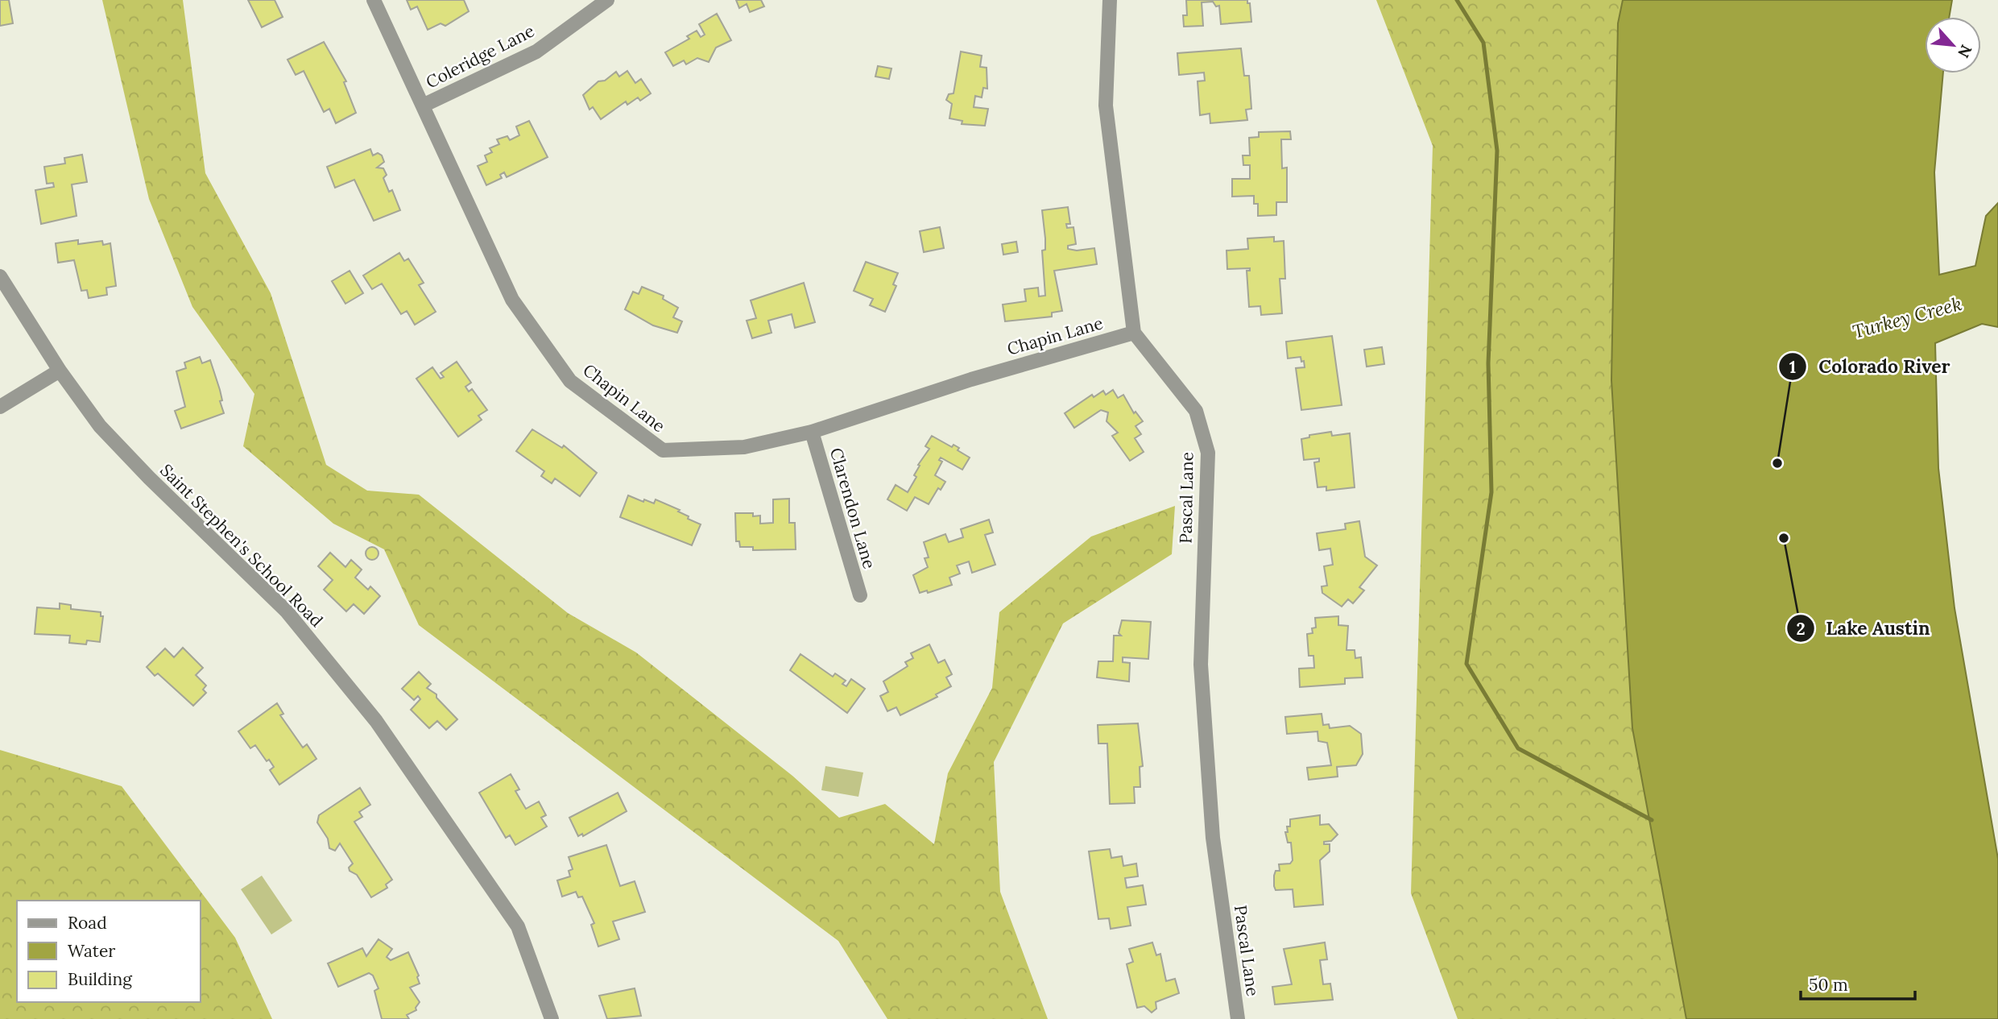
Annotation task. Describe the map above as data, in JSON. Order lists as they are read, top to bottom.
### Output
{
  "streets": {
    "street": [
      "Coleridge Lane",
      "Chapin Lane",
      "Pascal Lane",
      "Clarendon Lane",
      "Saint Stephen's School Road"
    ]
  },
  "crossings": [
    ["Coleridge Lane", "Chapin Lane"],
    ["Chapin Lane", "Pascal Lane"],
    ["Chapin Lane", "Clarendon Lane"]
  ],
  "water": ["Turkey Creek"],
  "places": ["Colorado River", "Lake Austin"],
  "legend": ["Road", "Water", "Building"],
  "scale_bar": "50 m",
  "north": "bottom right"
}
